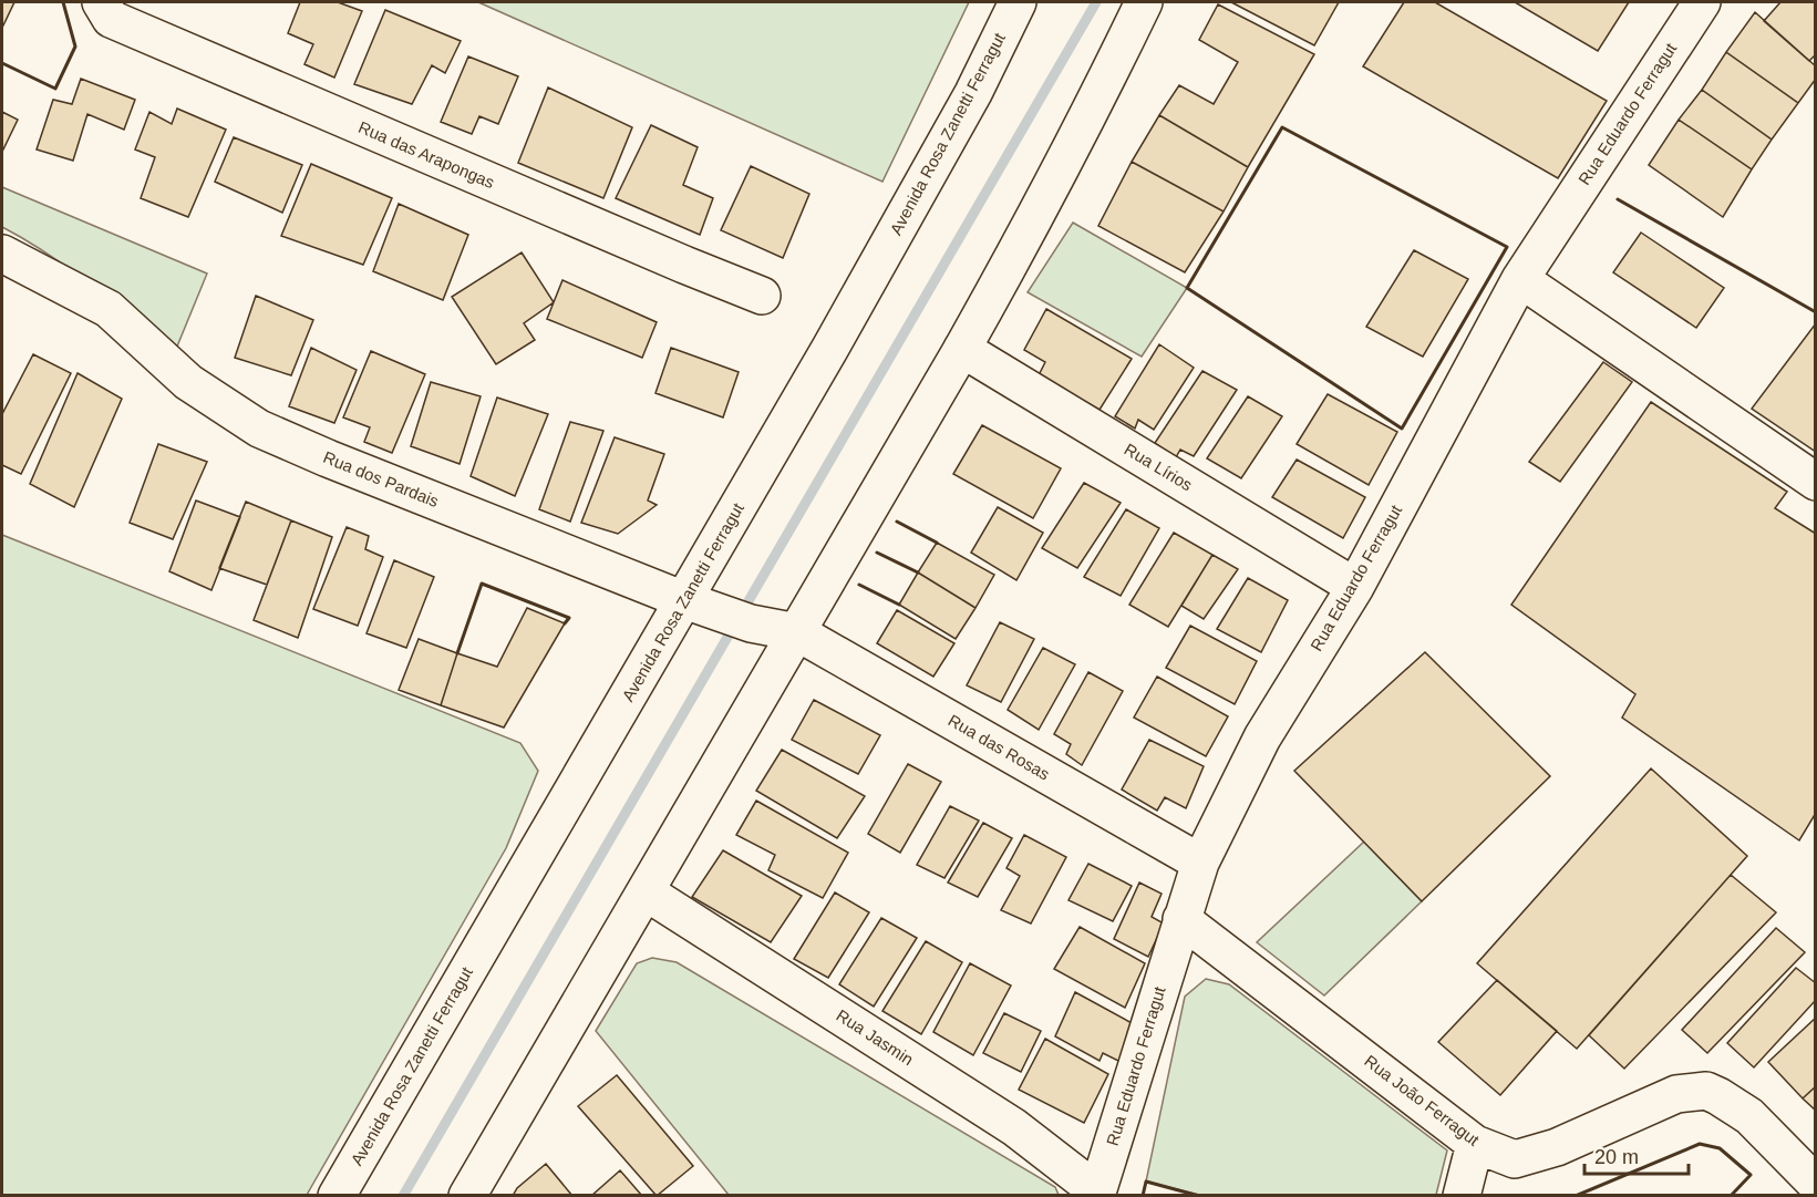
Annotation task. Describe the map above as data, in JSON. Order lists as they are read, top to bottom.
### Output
{
  "streets": {
    "street": [
      "Rua Eduardo Ferragut",
      "Avenida Rosa Zanetti Ferragut",
      "Rua das Arapongas",
      "Rua Lírios",
      "Rua dos Pardais",
      "Rua das Rosas",
      "Rua Jasmin",
      "Rua João Ferragut"
    ]
  },
  "crossings": [
    ["Rua Eduardo Ferragut", "Rua Lírios"],
    ["Rua Eduardo Ferragut", "Rua das Rosas"],
    ["Rua Eduardo Ferragut", "Rua Jasmin"],
    ["Rua Eduardo Ferragut", "Rua João Ferragut"],
    ["Avenida Rosa Zanetti Ferragut", "Rua dos Pardais"],
    ["Rua dos Pardais", "Rua das Rosas"]
  ],
  "scale_bar": "20 m"
}
